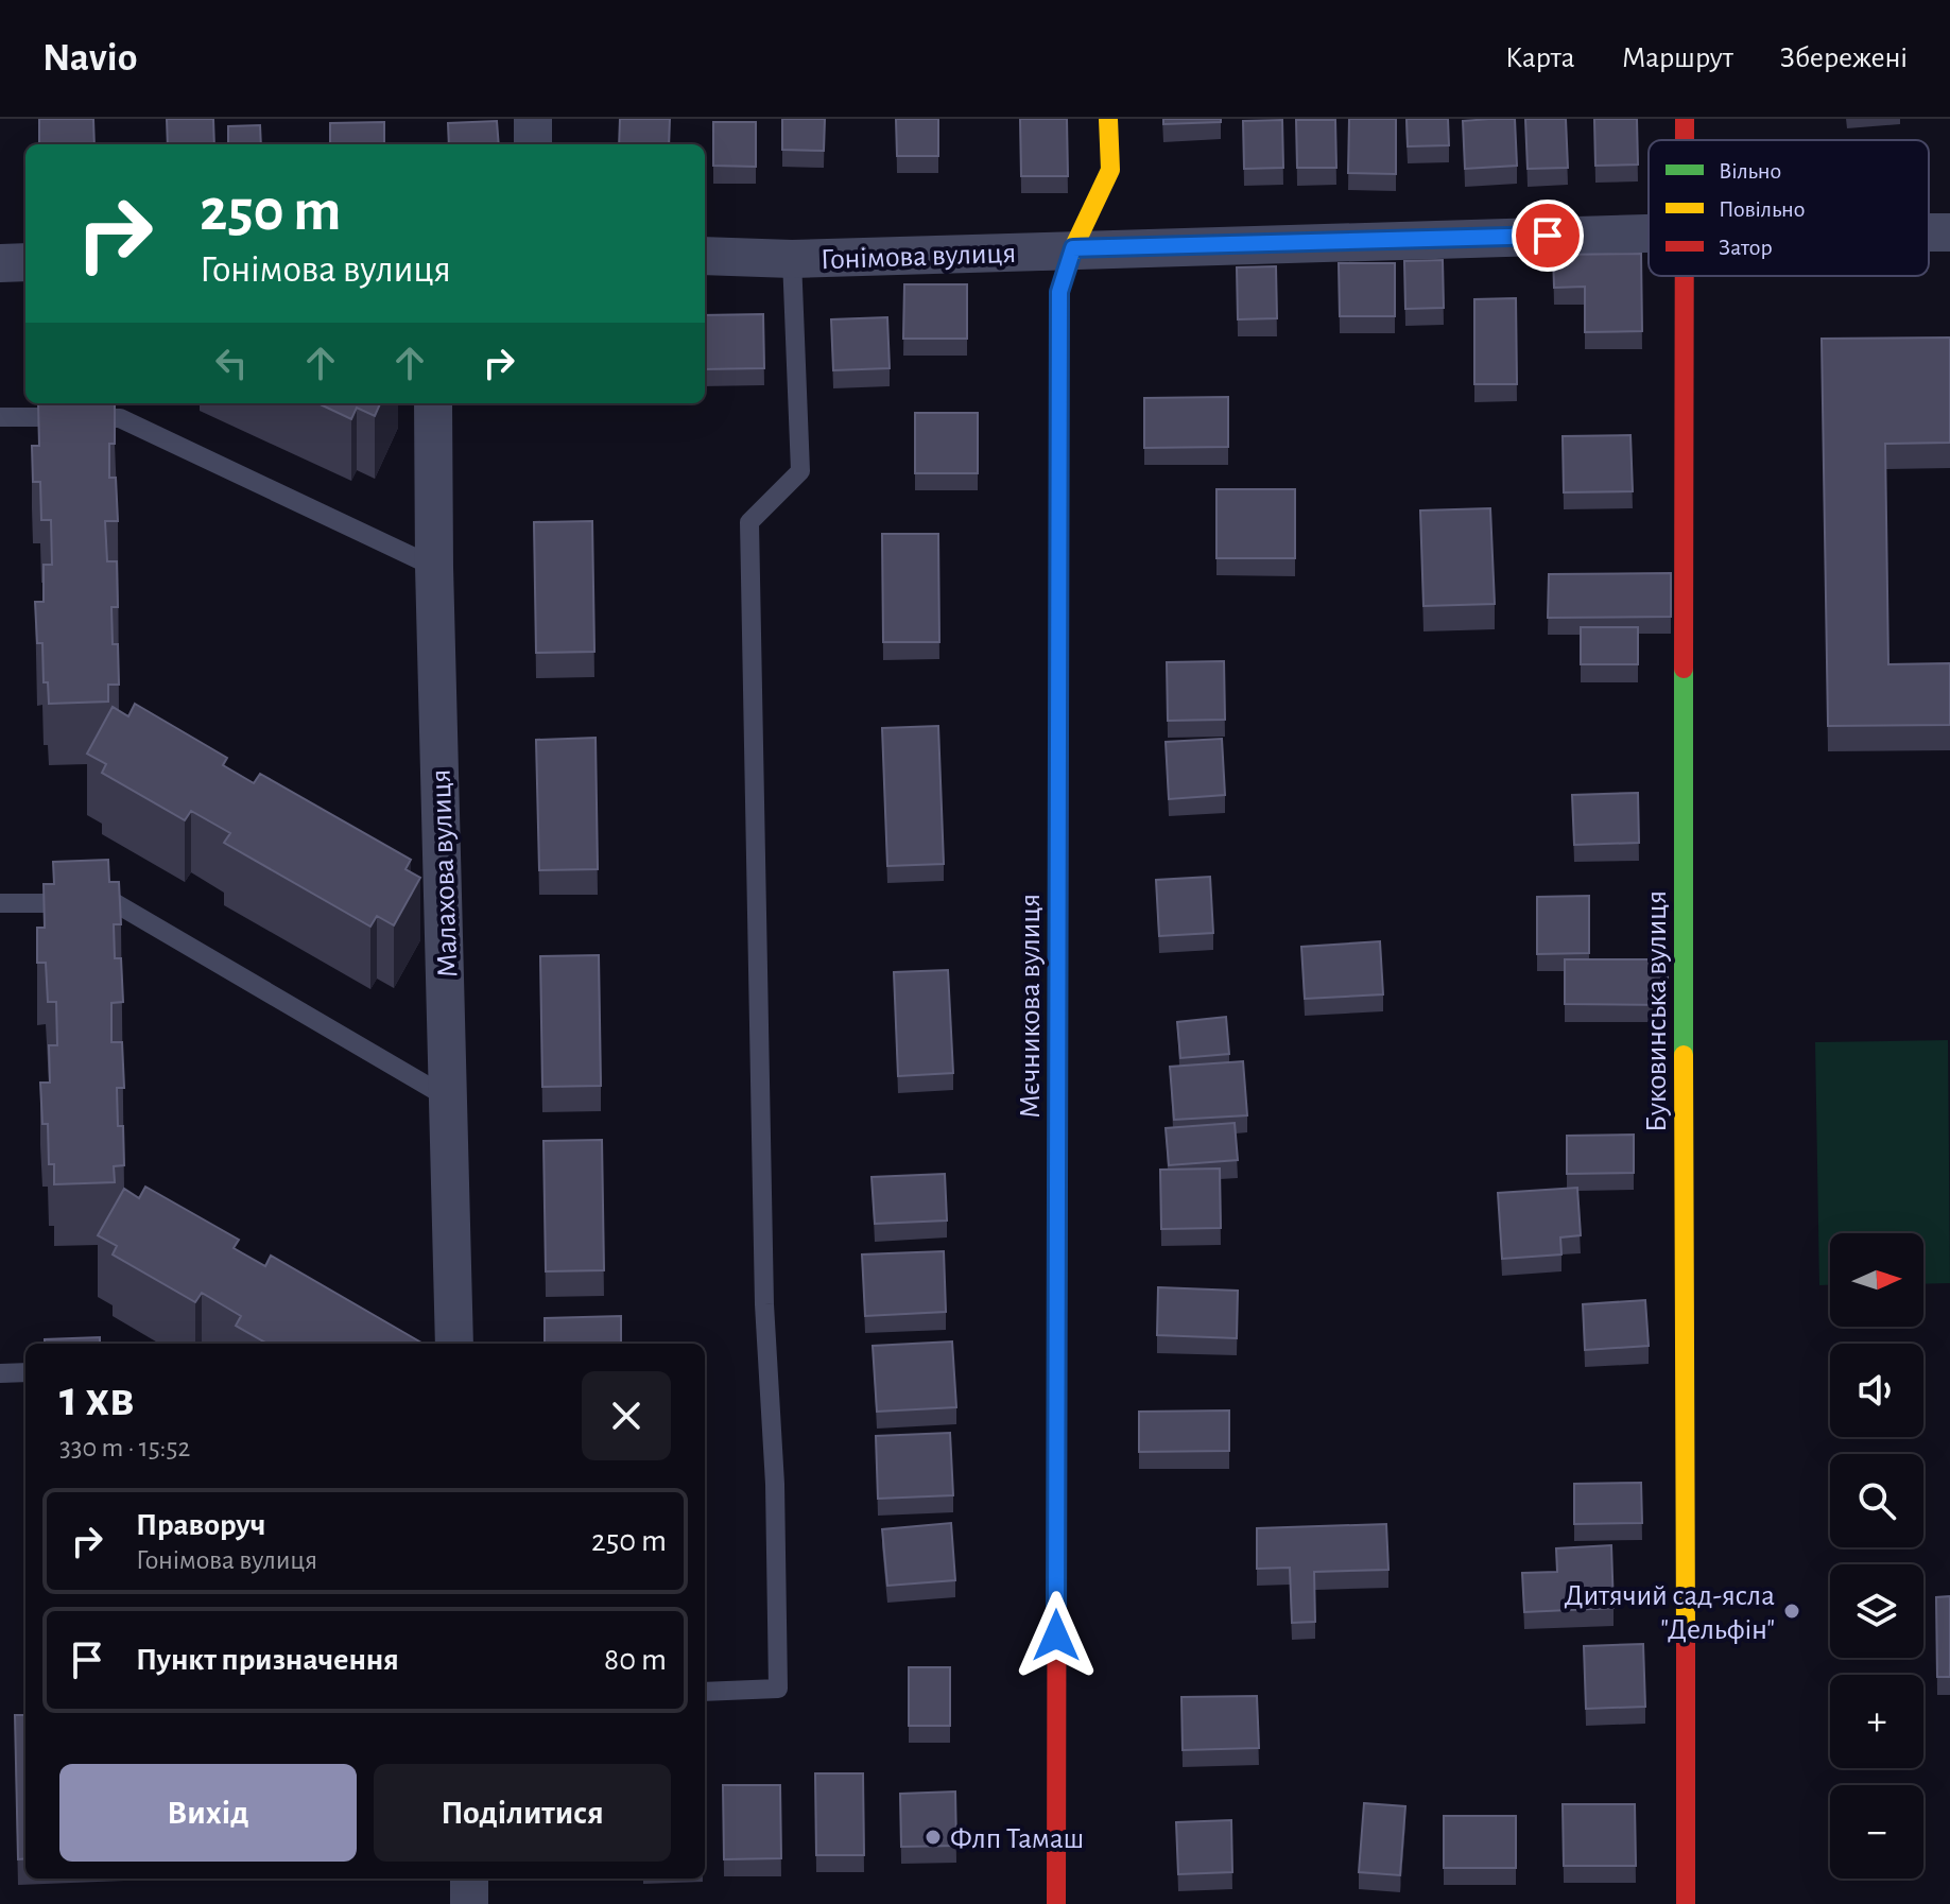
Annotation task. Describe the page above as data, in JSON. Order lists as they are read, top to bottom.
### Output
{
  "streets": {
    "street": [
      "Гонімова вулиця",
      "Малахова вулиця",
      "Мєчникова вулиця",
      "Буковинська вулиця"
    ]
  },
  "crossings": [
    ["Гонімова вулиця", "Мєчникова вулиця"]
  ],
  "places": ["Дитячий сад-ясла \"Дельфін\"", "Флп Тамаш"],
  "legend": ["Вільно", "Повільно", "Затор"],
  "north": "right",
  "page": {
    "header": "Navio",
    "nav": ["Карта", "Маршрут", "Збережені"],
    "turn": ["250 m", "Гонімова вулиця"],
    "map_buttons": ["+", "−"],
    "heading": ["1 хв", "330 m · 15:52"],
    "list": [
      {
        "name": "Праворуч",
        "note": "Гонімова вулиця",
        "value": "250 m"
      },
      {
        "name": "Пункт призначення",
        "value": "80 m"
      }
    ],
    "buttons": ["Вихід", "Поділитися"]
  }
}
